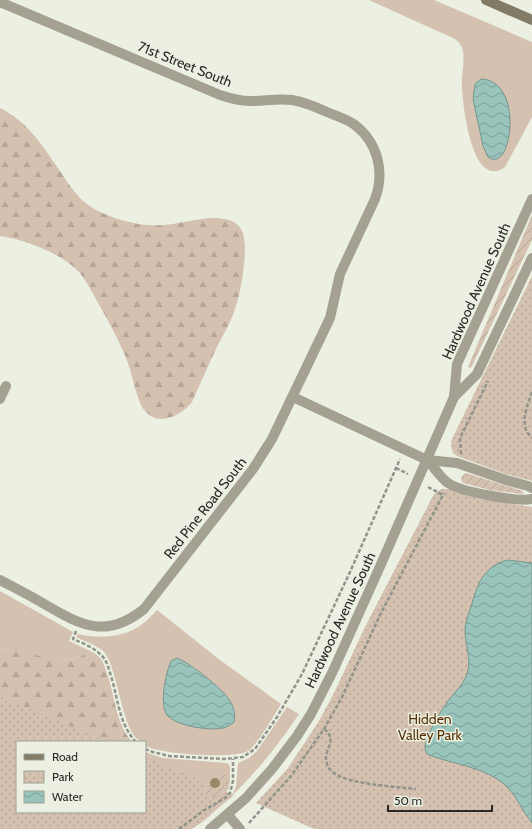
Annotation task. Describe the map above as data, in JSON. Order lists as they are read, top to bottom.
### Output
{
  "streets": {
    "street": ["71st Street South", "Hardwood Avenue South", "Red Pine Road South"]
  },
  "crossings": [
    ["71st Street South", "Red Pine Road South"]
  ],
  "parks": ["Hidden Valley Park"],
  "legend": ["Road", "Park", "Water"],
  "scale_bar": "50 m"
}
